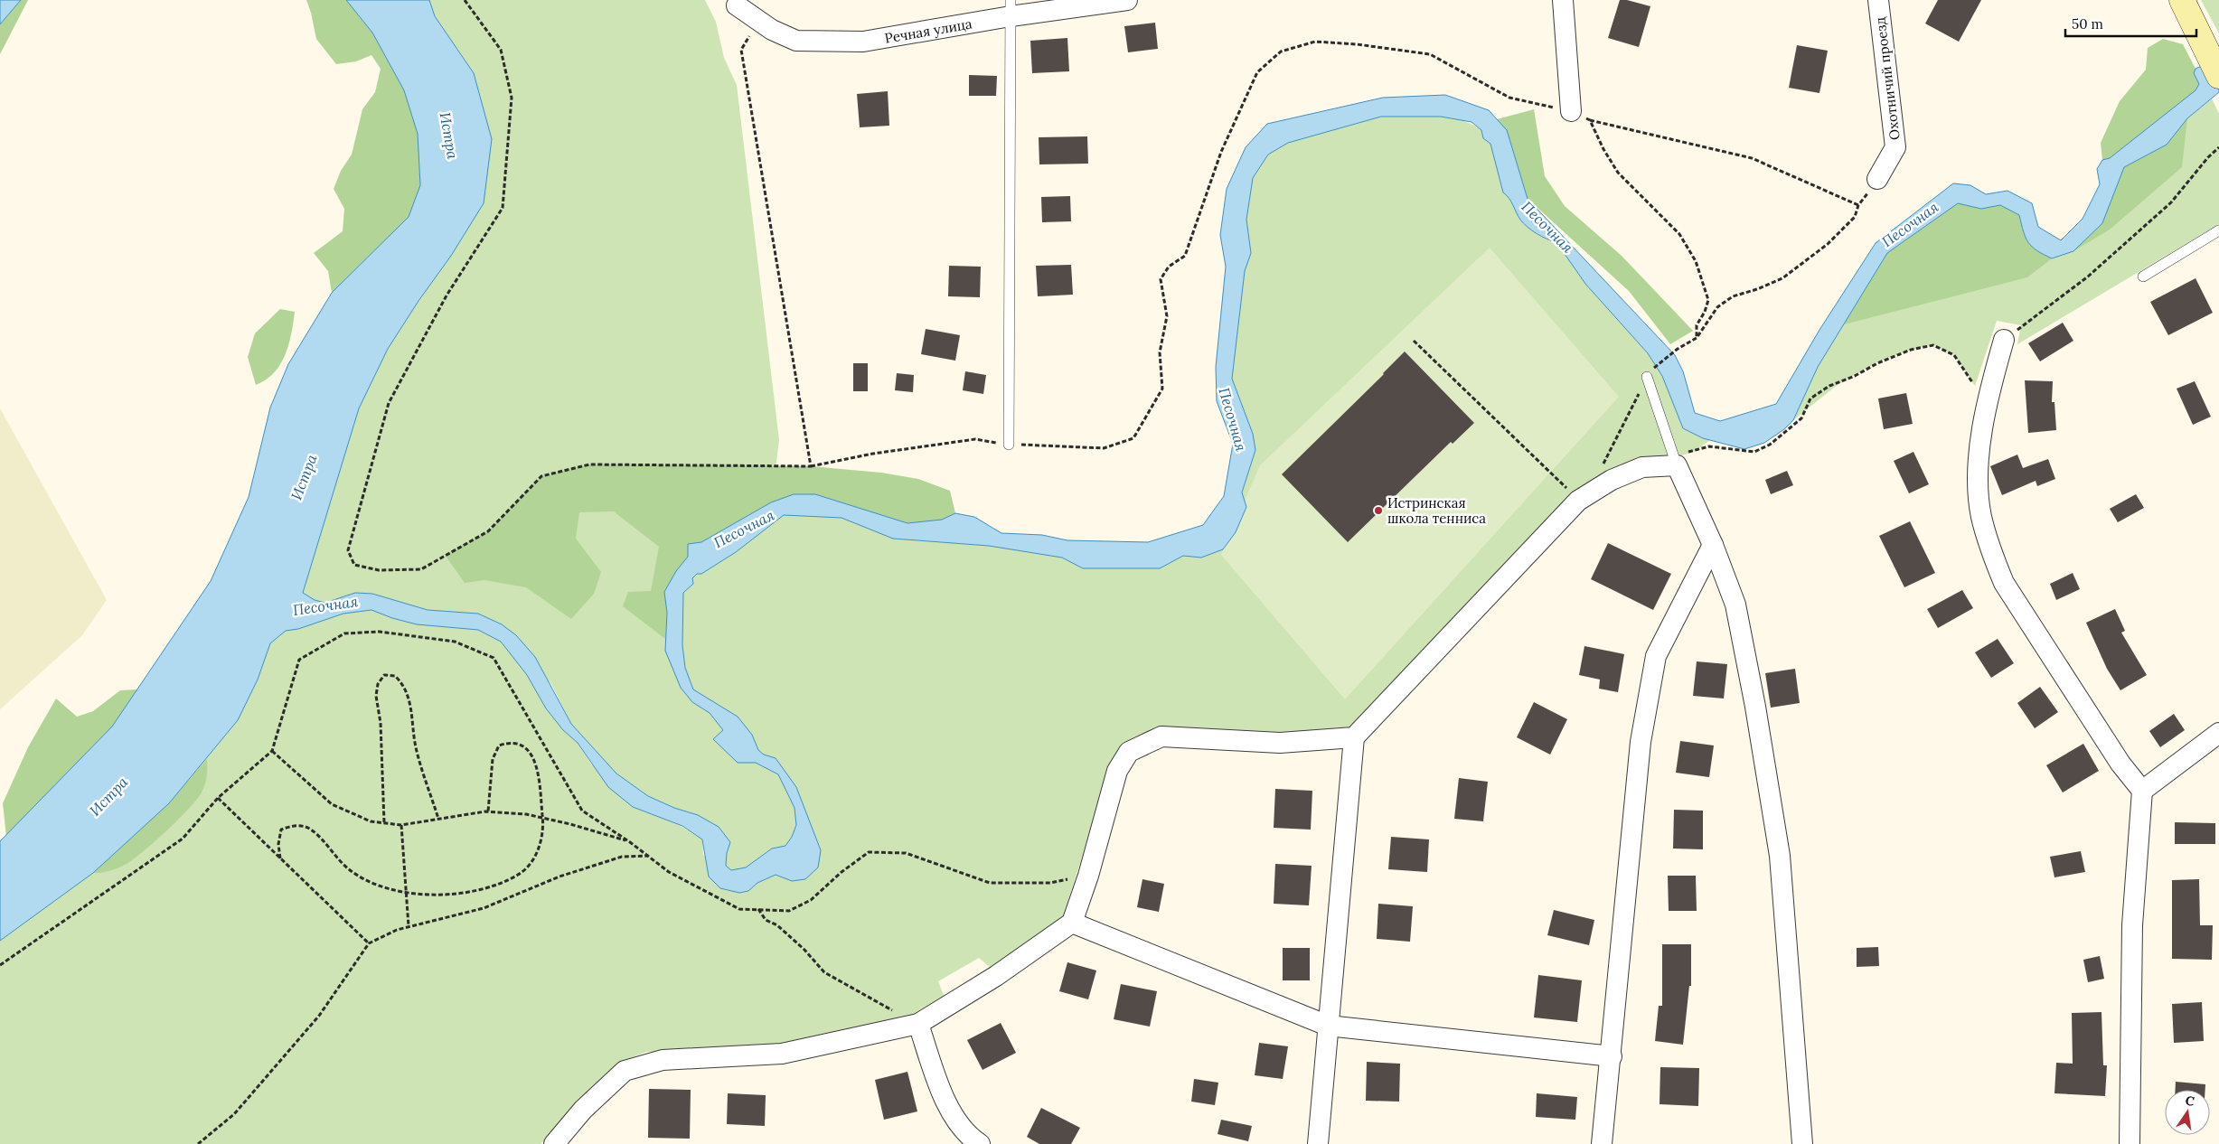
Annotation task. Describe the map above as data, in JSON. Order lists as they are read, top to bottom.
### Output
{
  "streets": {
    "street": ["Речная улица", "Охотничий проезд"]
  },
  "water": ["Истра", "Песочная"],
  "places": ["Истринская школа тенниса"],
  "scale_bar": "50 m",
  "north": "top"
}
